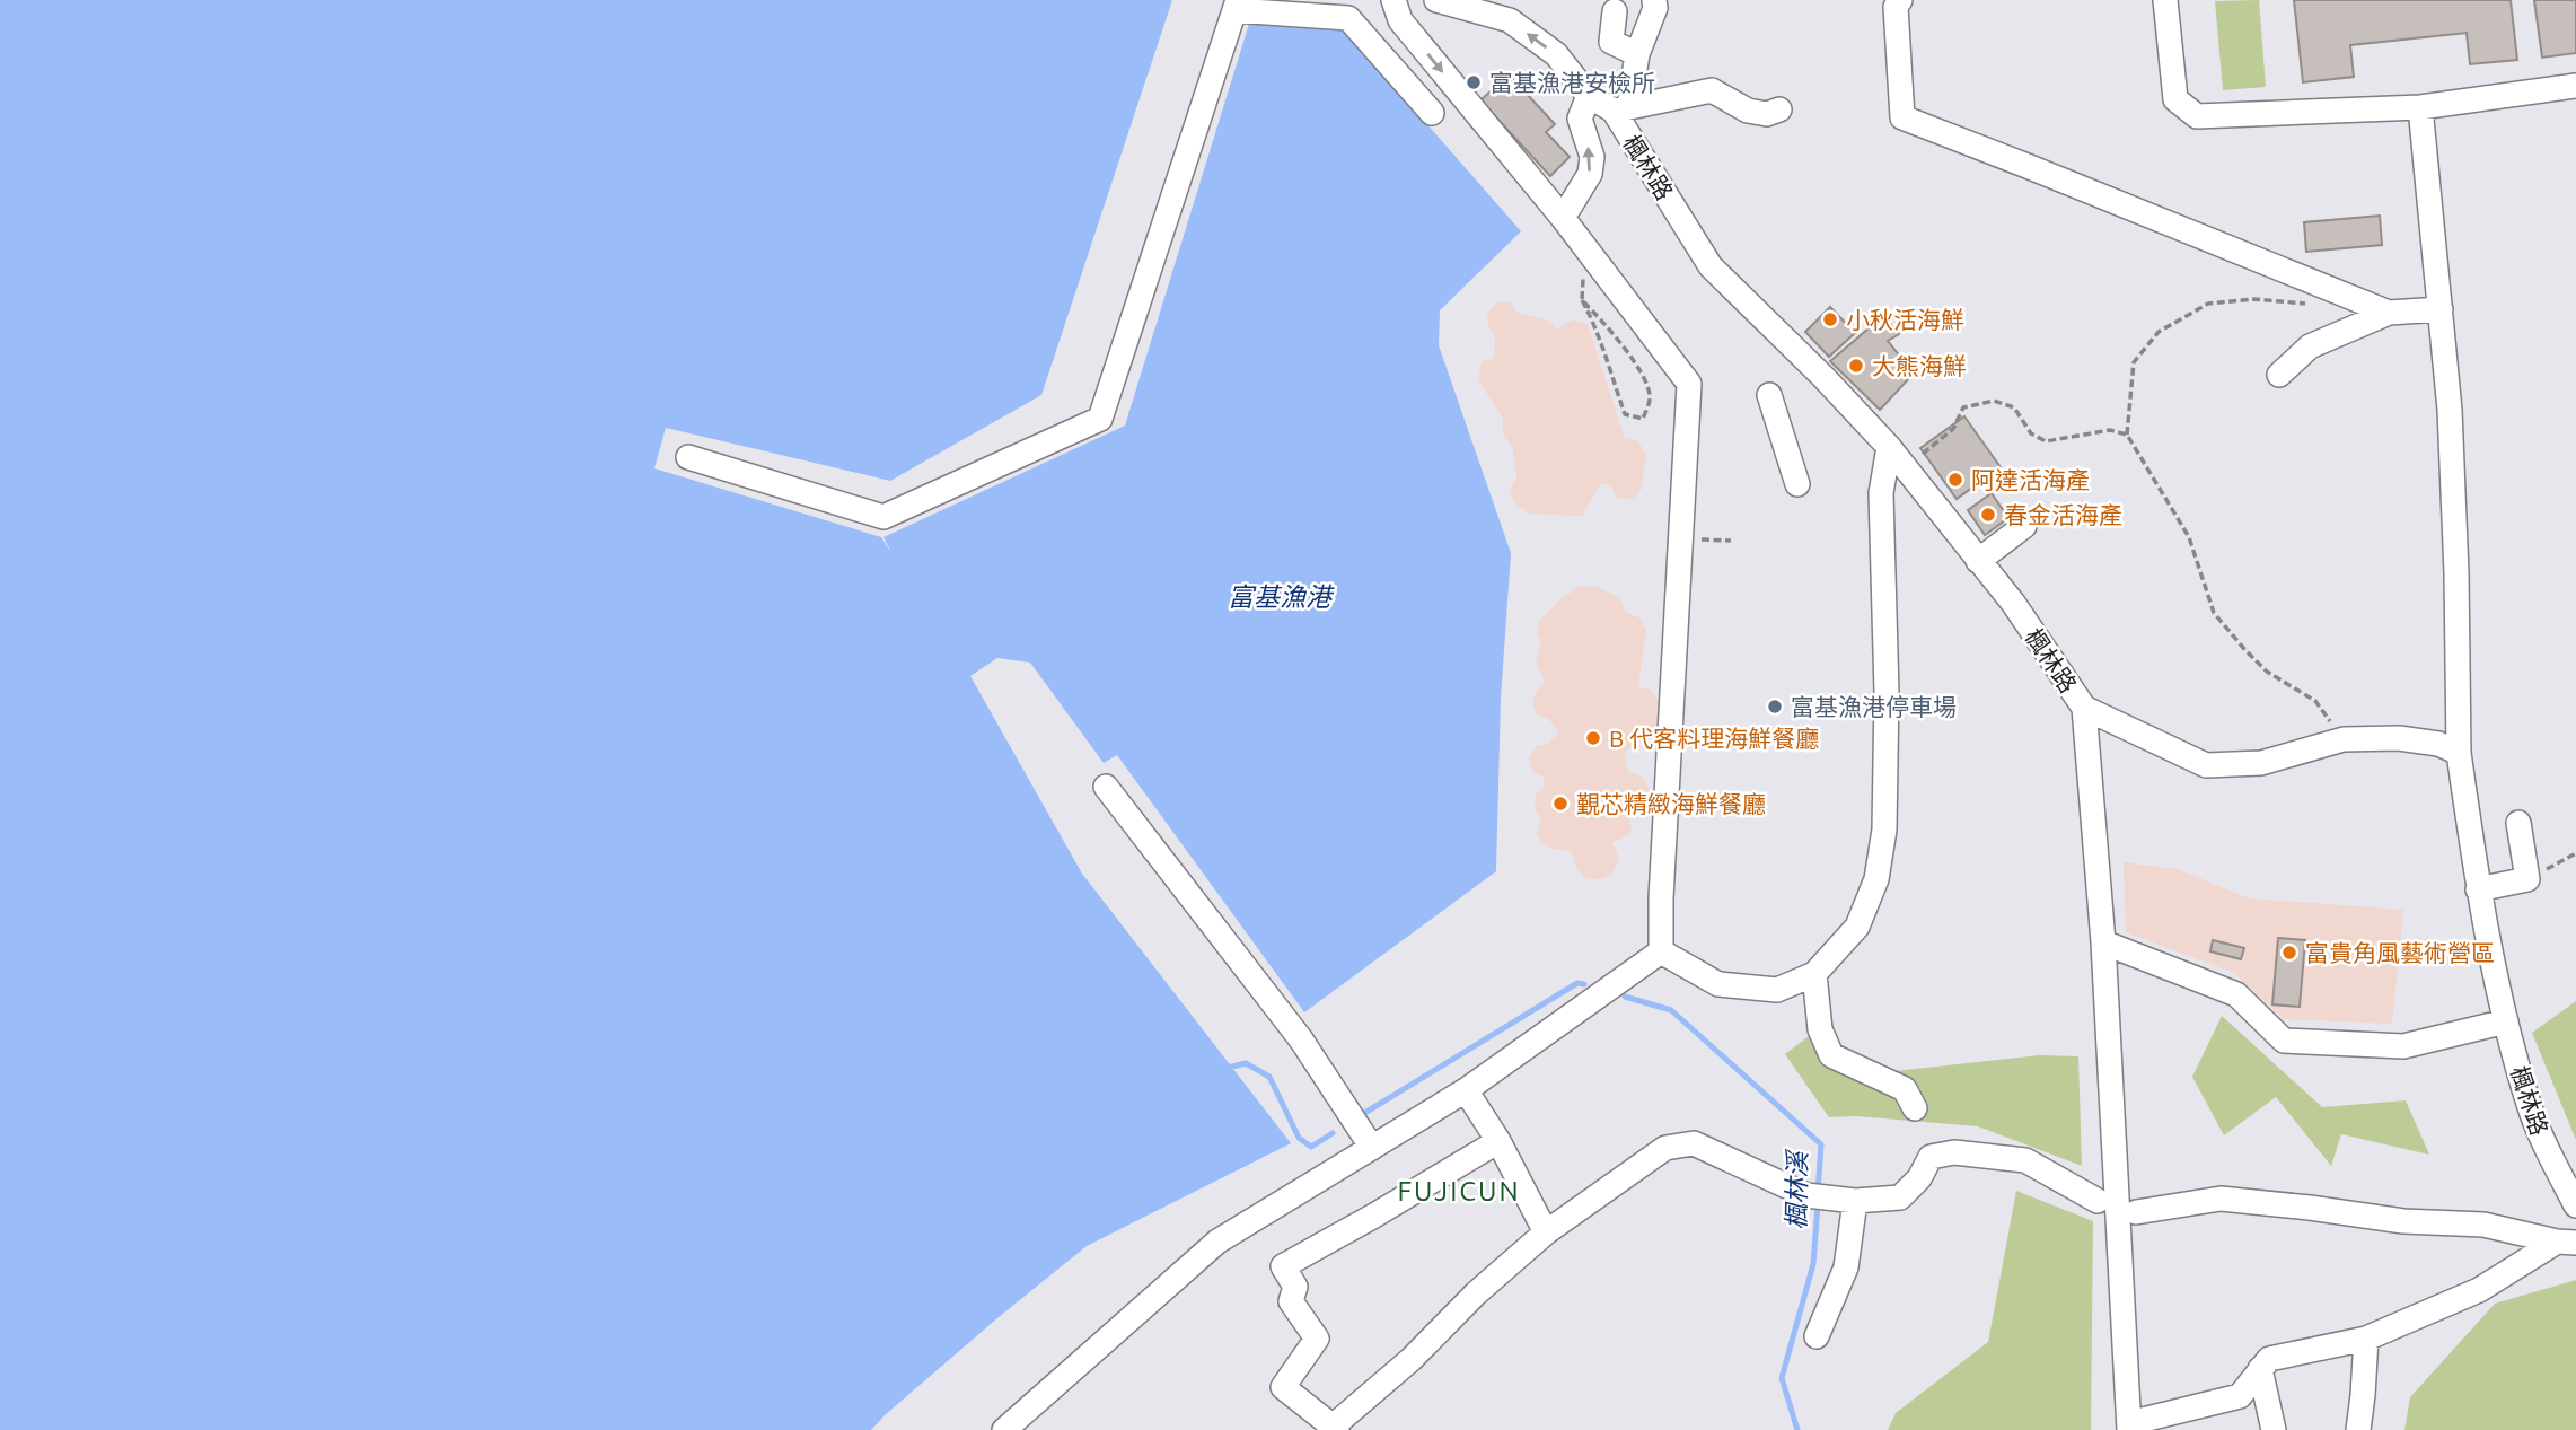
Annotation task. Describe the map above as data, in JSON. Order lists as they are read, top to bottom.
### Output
{
  "streets": {
    "street": ["楓林路"]
  },
  "districts": ["FUJICUN"],
  "water": ["富基漁港", "楓林溪"],
  "places": [
    "富基漁港安檢所",
    "小秋活海鮮",
    "大熊海鮮",
    "阿達活海產",
    "春金活海產",
    "富基漁港停車場",
    "B 代客料理海鮮餐廳",
    "覲芯精緻海鮮餐廳",
    "富貴角風藝術營區"
  ]
}
